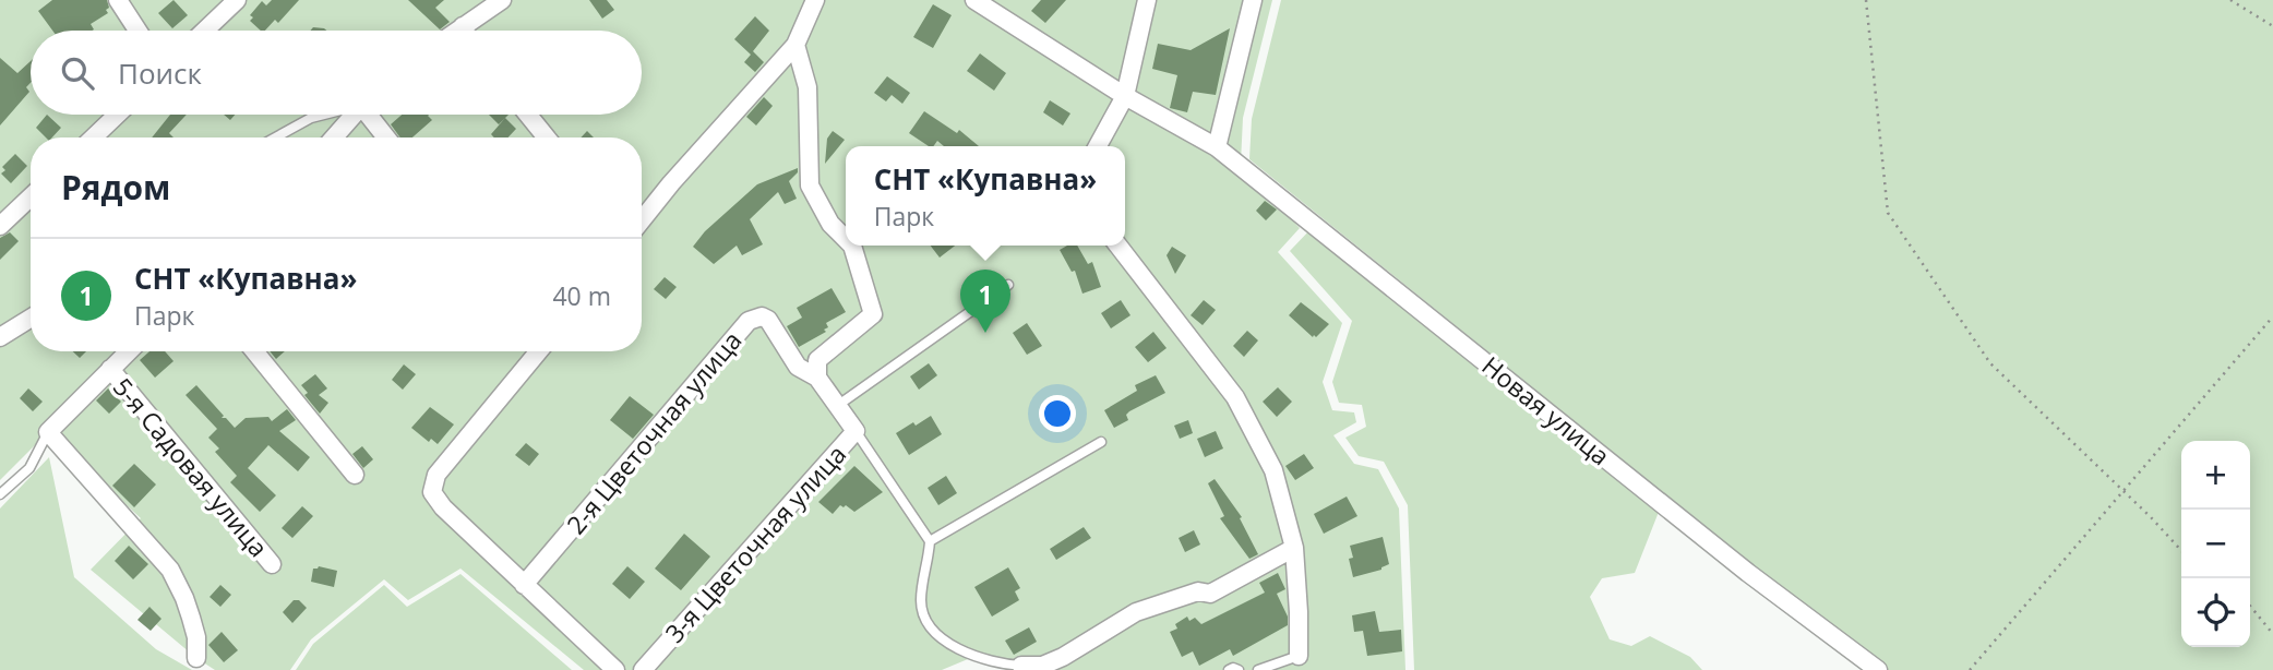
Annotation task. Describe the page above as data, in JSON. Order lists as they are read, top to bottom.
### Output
{
  "streets": {
    "street": [
      "Новая улица",
      "2-я Цветочная улица",
      "5-я Садовая улица",
      "3-я Цветочная улица"
    ]
  },
  "crossings": [
    ["2-я Цветочная улица", "3-я Цветочная улица"]
  ],
  "page": {
    "search": "Поиск",
    "heading": "Рядом",
    "popup": ["СНТ «Купавна»", "Парк"],
    "list": [
      {
        "mark": "1",
        "name": "СНТ «Купавна»",
        "note": "Парк",
        "value": "40 m"
      }
    ],
    "pins": "1",
    "map_buttons": ["+", "−"]
  }
}
